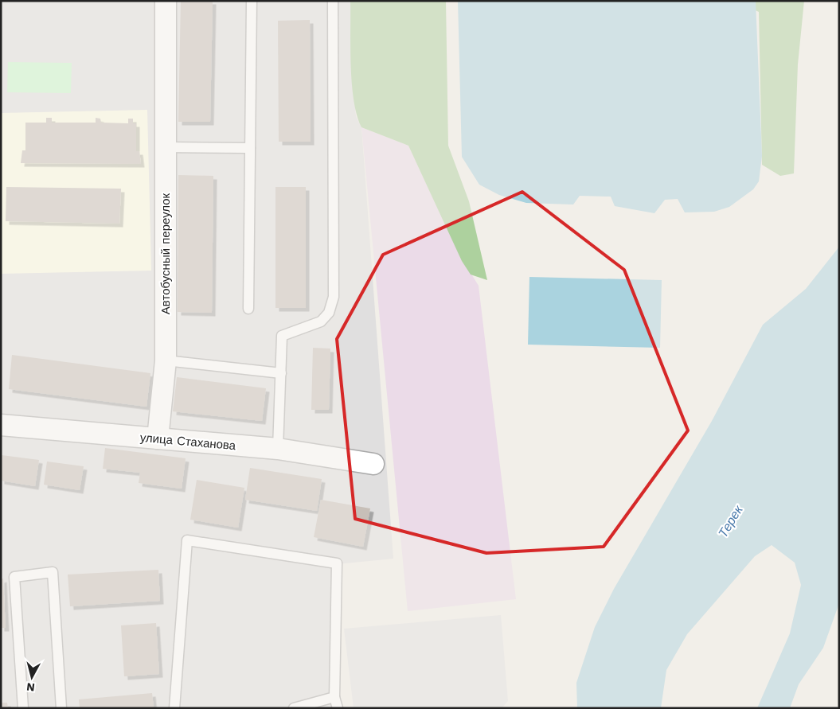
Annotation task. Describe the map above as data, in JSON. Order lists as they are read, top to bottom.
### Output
{
  "streets": {
    "street": ["Автобусный переулок", "улица Стаханова"]
  },
  "crossings": [
    ["Автобусный переулок", "улица Стаханова"]
  ],
  "water": ["Терек"],
  "north": "bottom"
}
